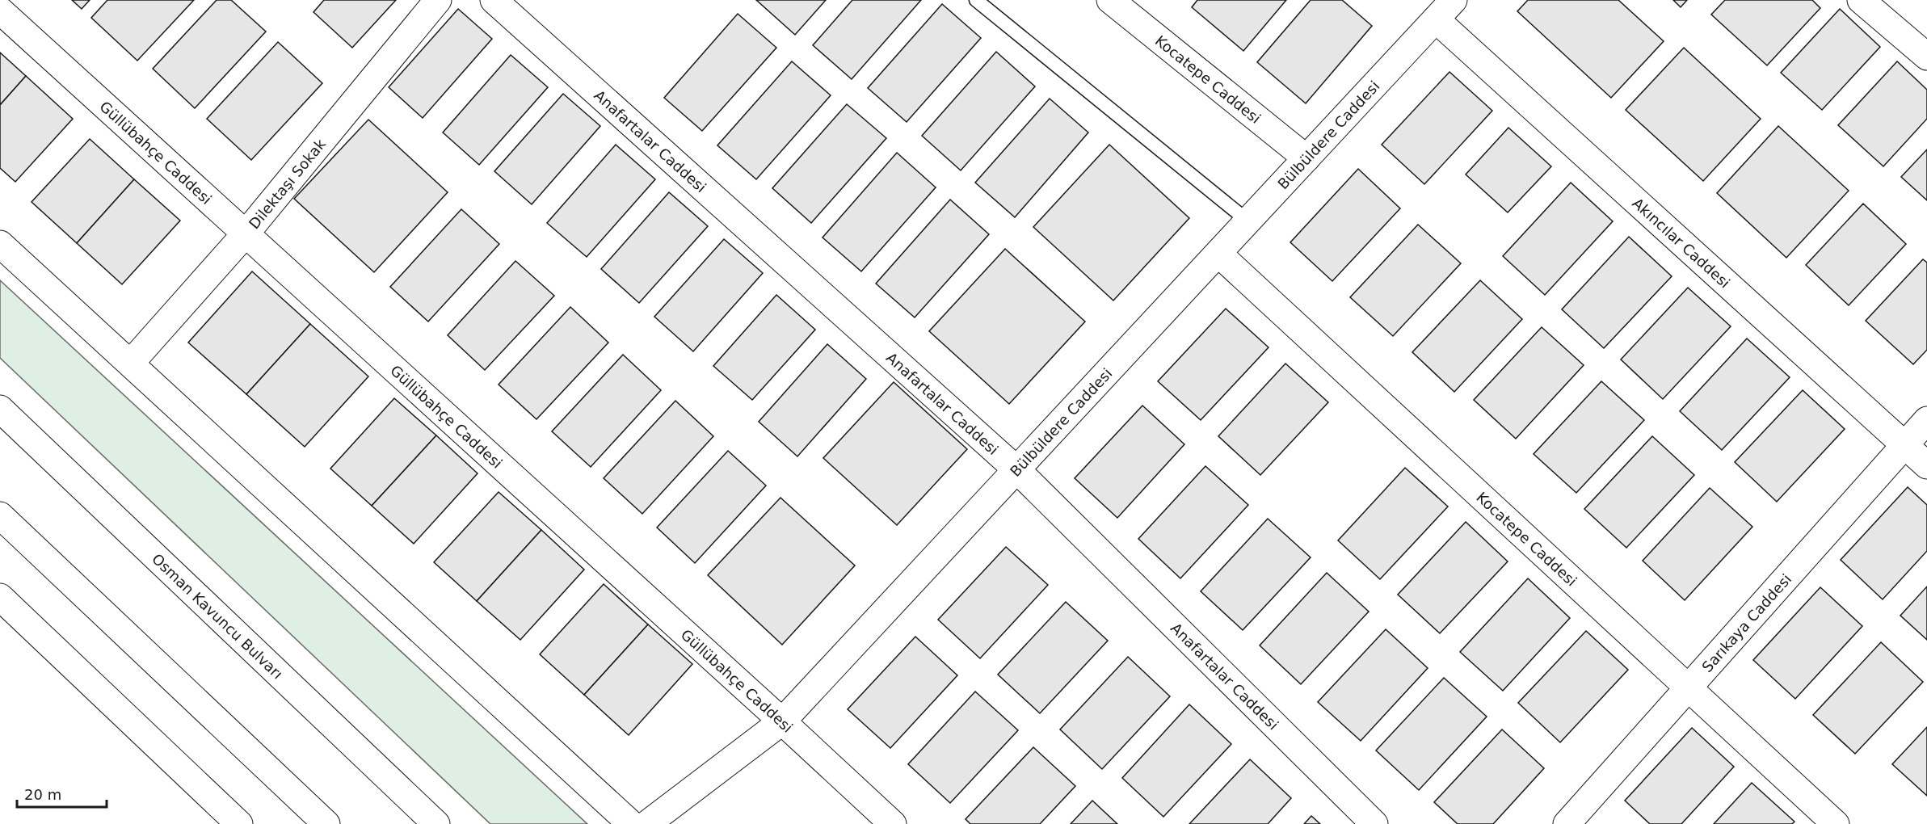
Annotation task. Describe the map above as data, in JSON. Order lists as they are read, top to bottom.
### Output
{
  "streets": {
    "main road": [
      "Kocatepe Caddesi",
      "Bülbüldere Caddesi",
      "Anafartalar Caddesi",
      "Güllübahçe Caddesi",
      "Dilektaşı Sokak",
      "Akıncılar Caddesi",
      "Osman Kavuncu Bulvarı",
      "Sarıkaya Caddesi"
    ]
  },
  "crossings": [
    ["Kocatepe Caddesi", "Bülbüldere Caddesi"],
    ["Kocatepe Caddesi", "Sarıkaya Caddesi"],
    ["Bülbüldere Caddesi", "Anafartalar Caddesi"],
    ["Bülbüldere Caddesi", "Güllübahçe Caddesi"],
    ["Bülbüldere Caddesi", "Akıncılar Caddesi"],
    ["Güllübahçe Caddesi", "Dilektaşı Sokak"],
    ["Akıncılar Caddesi", "Sarıkaya Caddesi"]
  ],
  "scale_bar": "20 m"
}
